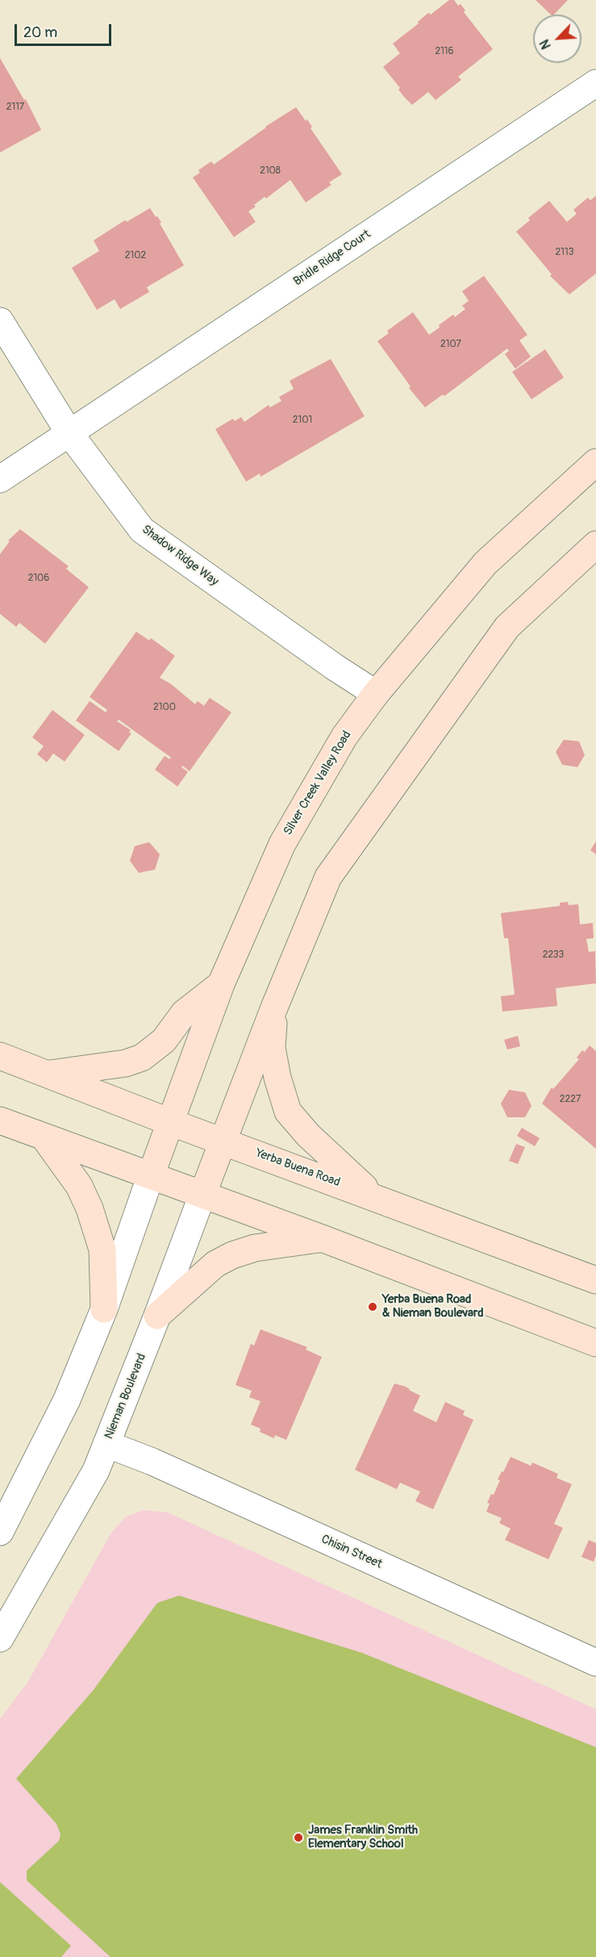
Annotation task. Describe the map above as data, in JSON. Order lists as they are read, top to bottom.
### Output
{
  "streets": {
    "main road": ["Silver Creek Valley Road", "Yerba Buena Road", "Nieman Boulevard"],
    "street": ["Bridle Ridge Court", "Shadow Ridge Way", "Chisin Street"]
  },
  "crossings": [
    ["Bridle Ridge Court", "Shadow Ridge Way"],
    ["Shadow Ridge Way", "Silver Creek Valley Road"],
    ["Silver Creek Valley Road", "Yerba Buena Road"],
    ["Yerba Buena Road", "Nieman Boulevard"],
    ["Nieman Boulevard", "Chisin Street"]
  ],
  "places": ["Yerba Buena Road & Nieman Boulevard", "James Franklin Smith Elementary School"],
  "house_numbers": [
    "2116",
    "2117",
    "2108",
    "2113",
    "2102",
    "2107",
    "2101",
    "2106",
    "2100",
    "2233",
    "2227"
  ],
  "scale_bar": "20 m",
  "north": "bottom left"
}
